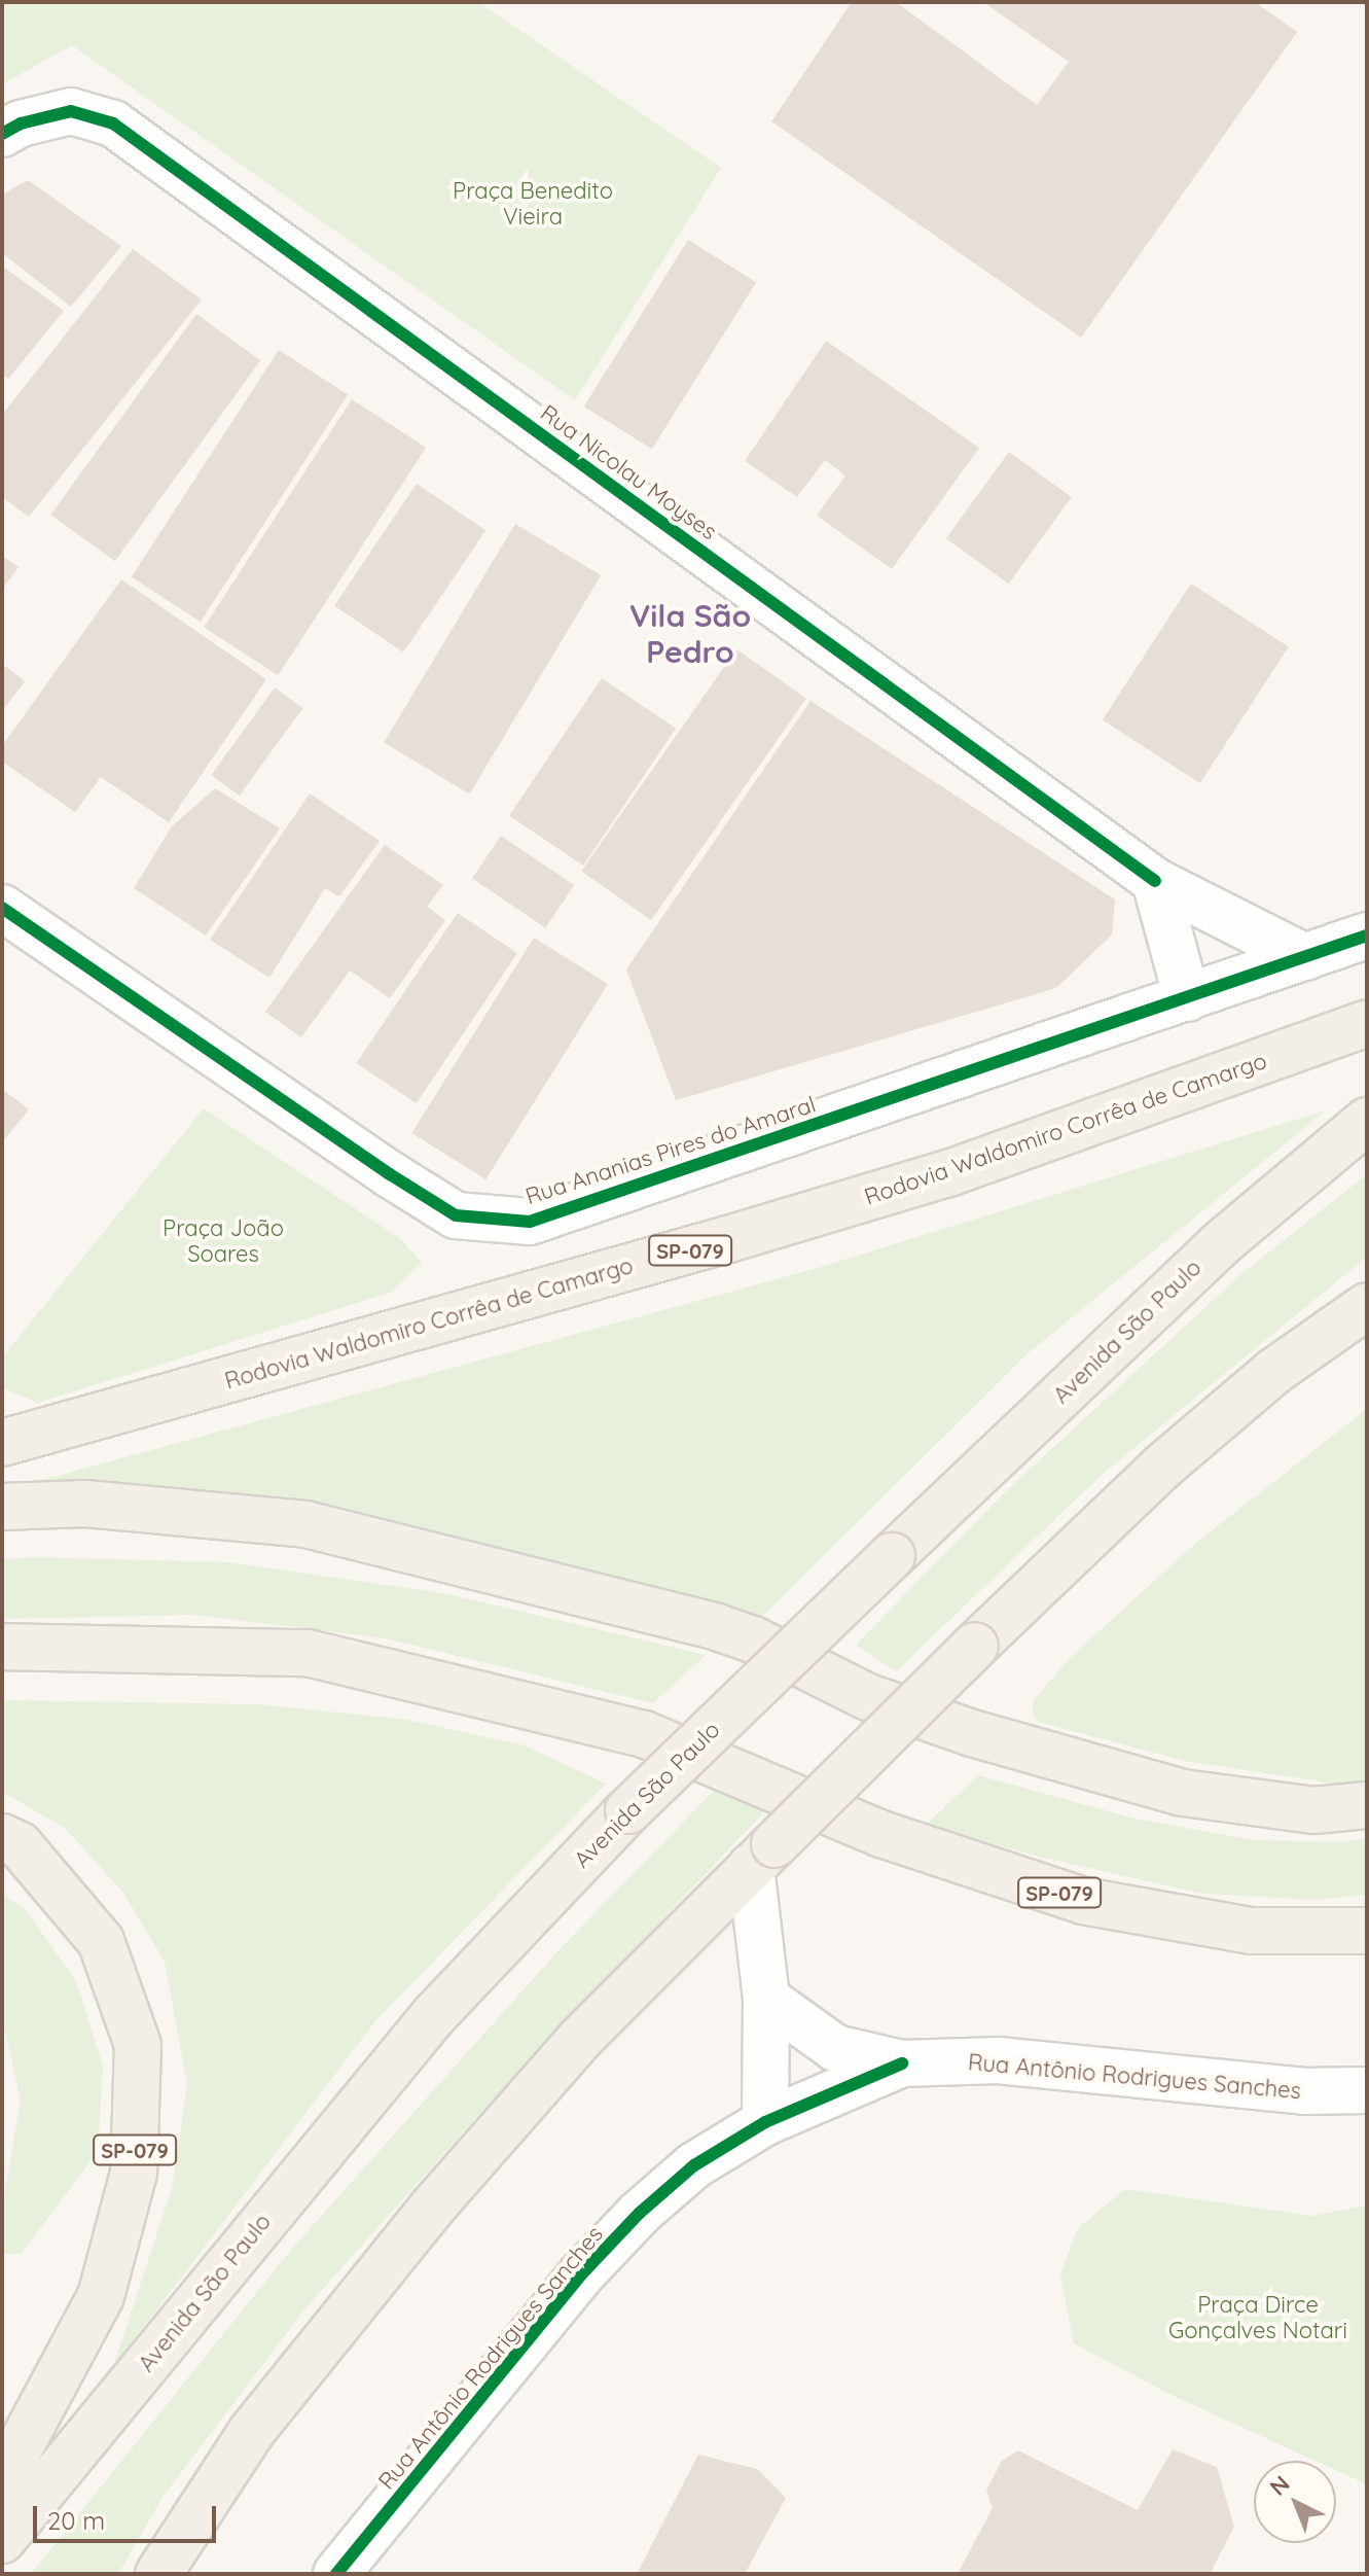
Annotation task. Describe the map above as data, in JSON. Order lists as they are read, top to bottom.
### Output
{
  "streets": {
    "main road": ["Rodovia Waldomiro Corrêa de Camargo", "SP-079", "Avenida São Paulo"],
    "street": ["Rua Nicolau Moyses", "Rua Ananias Pires do Amaral", "Rua Antônio Rodrigues Sanches"]
  },
  "crossings": [
    ["Rua Nicolau Moyses", "Rua Ananias Pires do Amaral"]
  ],
  "districts": ["Vila São Pedro"],
  "parks": ["Praça Benedito Vieira", "Praça João Soares", "Praça Dirce Gonçalves Notari"],
  "scale_bar": "20 m",
  "north": "top left"
}
